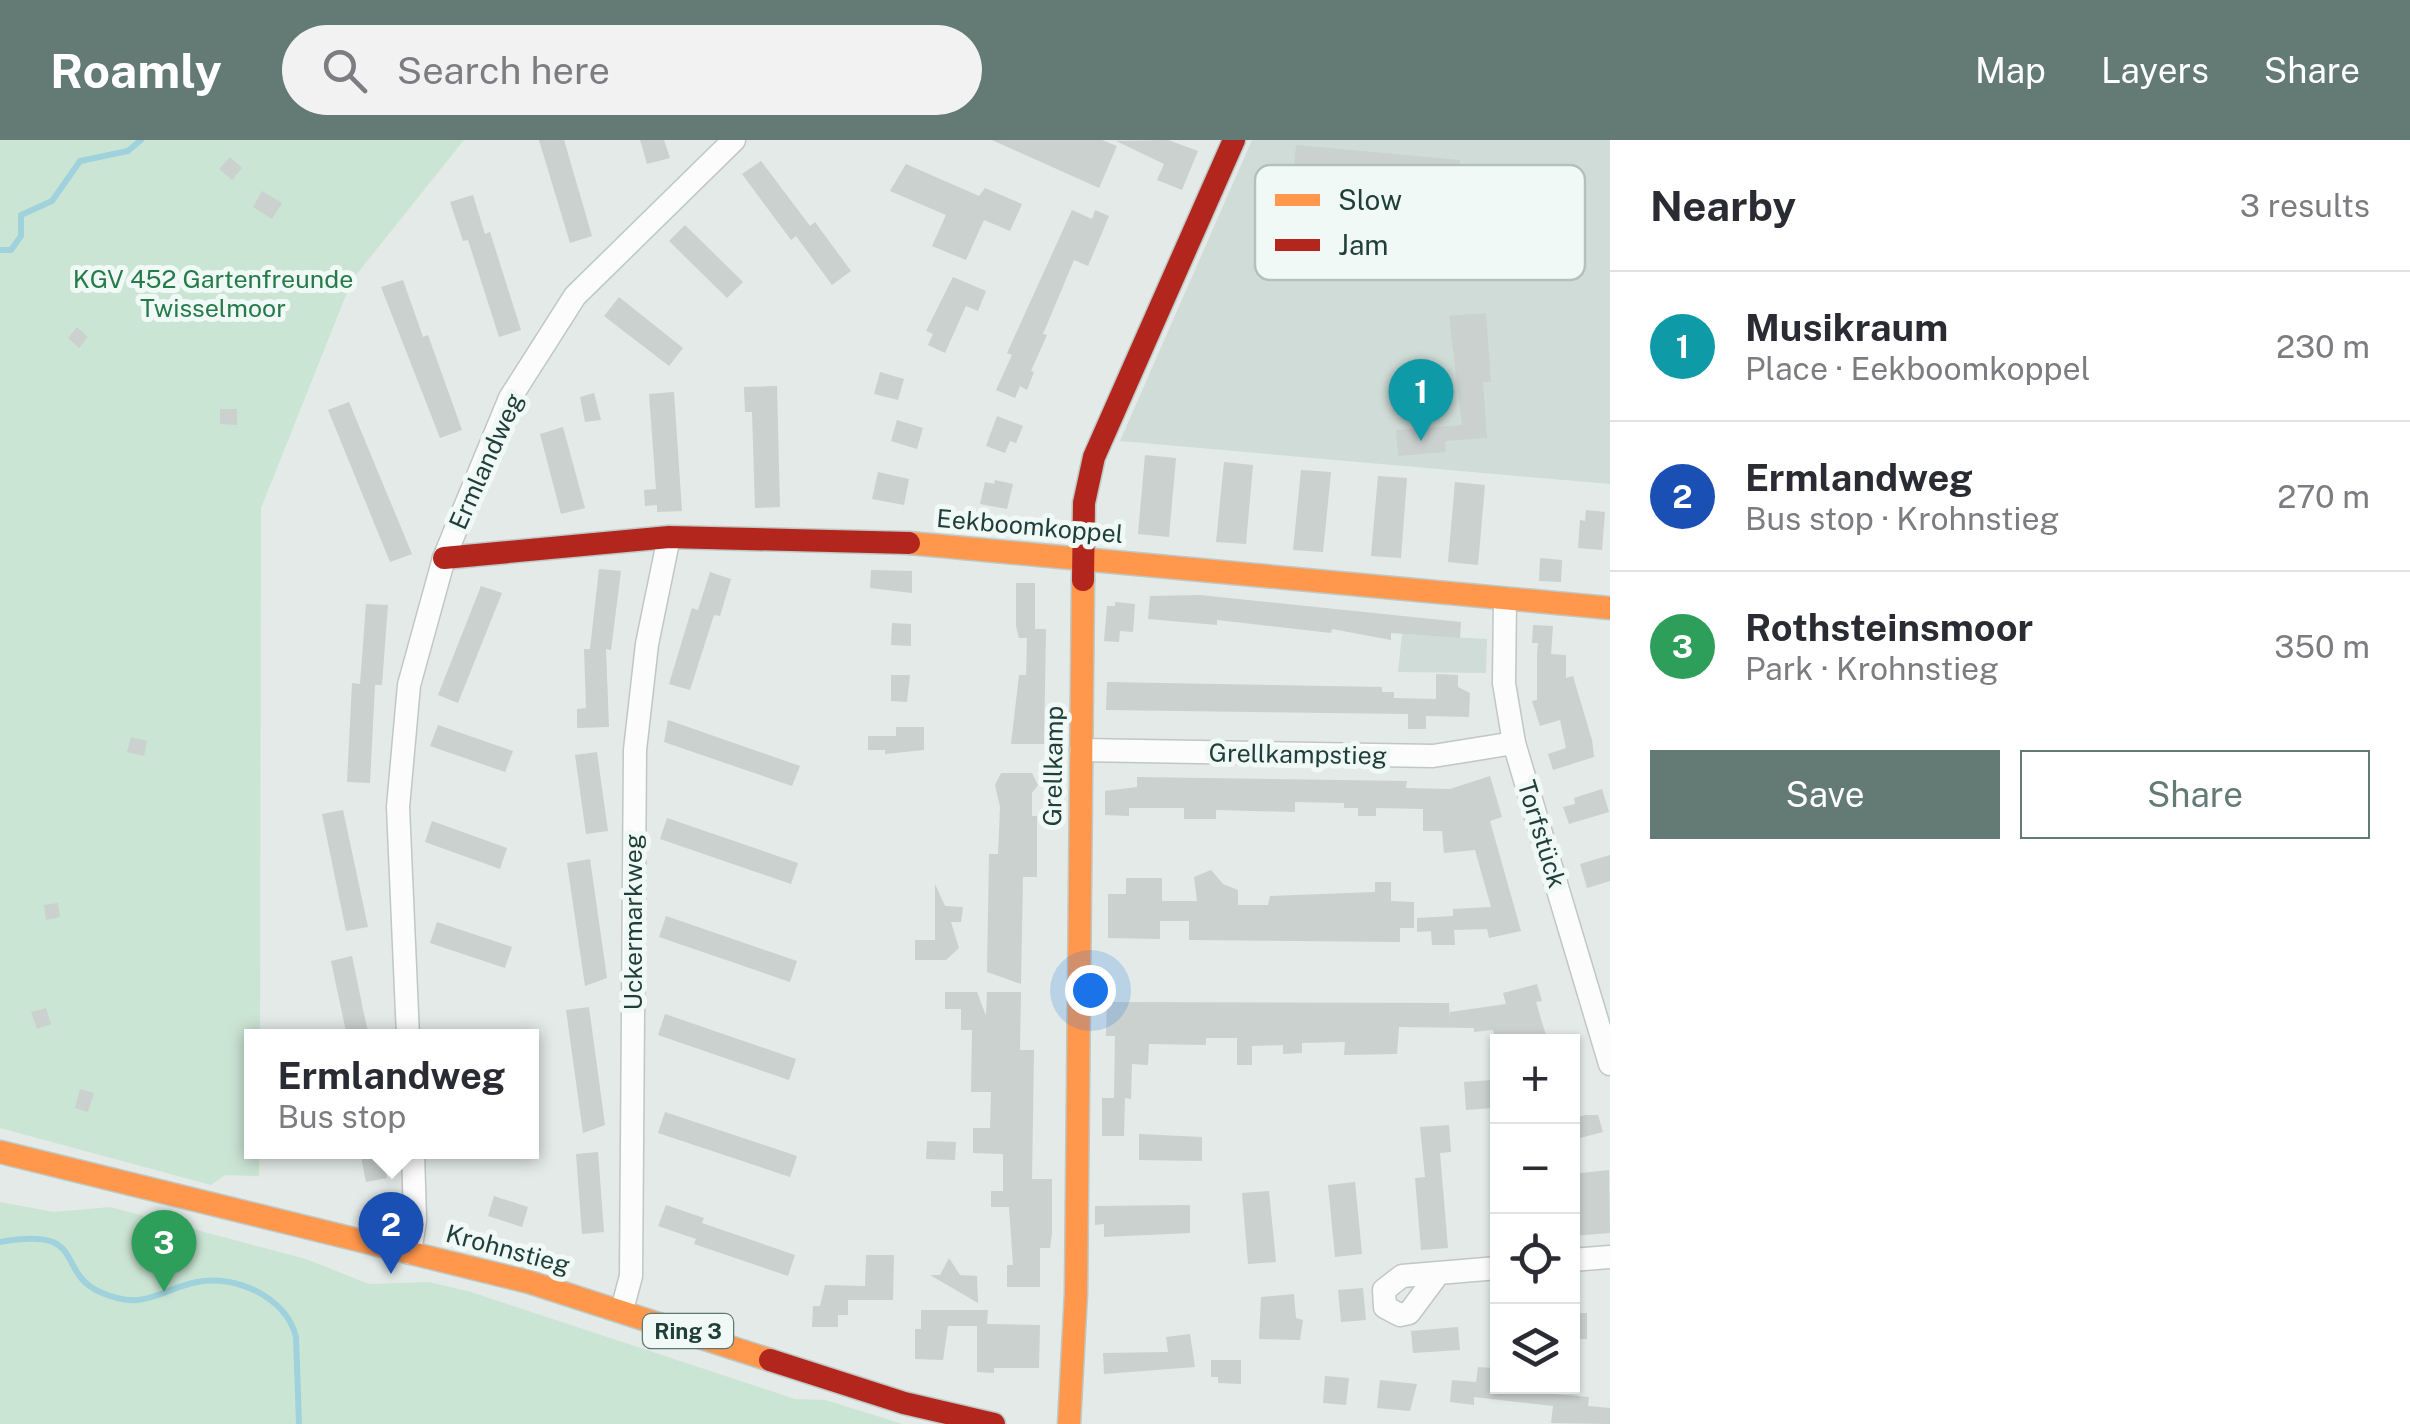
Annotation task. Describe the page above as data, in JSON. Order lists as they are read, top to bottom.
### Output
{
  "streets": {
    "street": [
      "Ermlandweg",
      "Eekboomkoppel",
      "Grellkampstieg",
      "Grellkamp",
      "Torfstück",
      "Uckermarkweg",
      "Krohnstieg",
      "Ring 3"
    ]
  },
  "crossings": [
    ["Ermlandweg", "Eekboomkoppel"],
    ["Eekboomkoppel", "Grellkamp"],
    ["Eekboomkoppel", "Torfstück"],
    ["Eekboomkoppel", "Uckermarkweg"],
    ["Grellkampstieg", "Grellkamp"],
    ["Grellkampstieg", "Torfstück"],
    ["Uckermarkweg", "Krohnstieg"]
  ],
  "parks": ["KGV 452 Gartenfreunde Twisselmoor"],
  "legend": ["Slow", "Jam"],
  "page": {
    "header": "Roamly",
    "search": "Search here",
    "nav": ["Map", "Layers", "Share"],
    "heading": ["Nearby", "3 results"],
    "list": [
      {
        "mark": "1",
        "name": "Musikraum",
        "note": "Place · Eekboomkoppel",
        "value": "230 m"
      },
      {
        "mark": "2",
        "name": "Ermlandweg",
        "note": "Bus stop · Krohnstieg",
        "value": "270 m"
      },
      {
        "mark": "3",
        "name": "Rothsteinsmoor",
        "note": "Park · Krohnstieg",
        "value": "350 m"
      }
    ],
    "pins": ["1", "2", "3"],
    "buttons": ["Save", "Share"],
    "popup": ["Ermlandweg", "Bus stop"],
    "map_buttons": ["+", "−"]
  }
}
